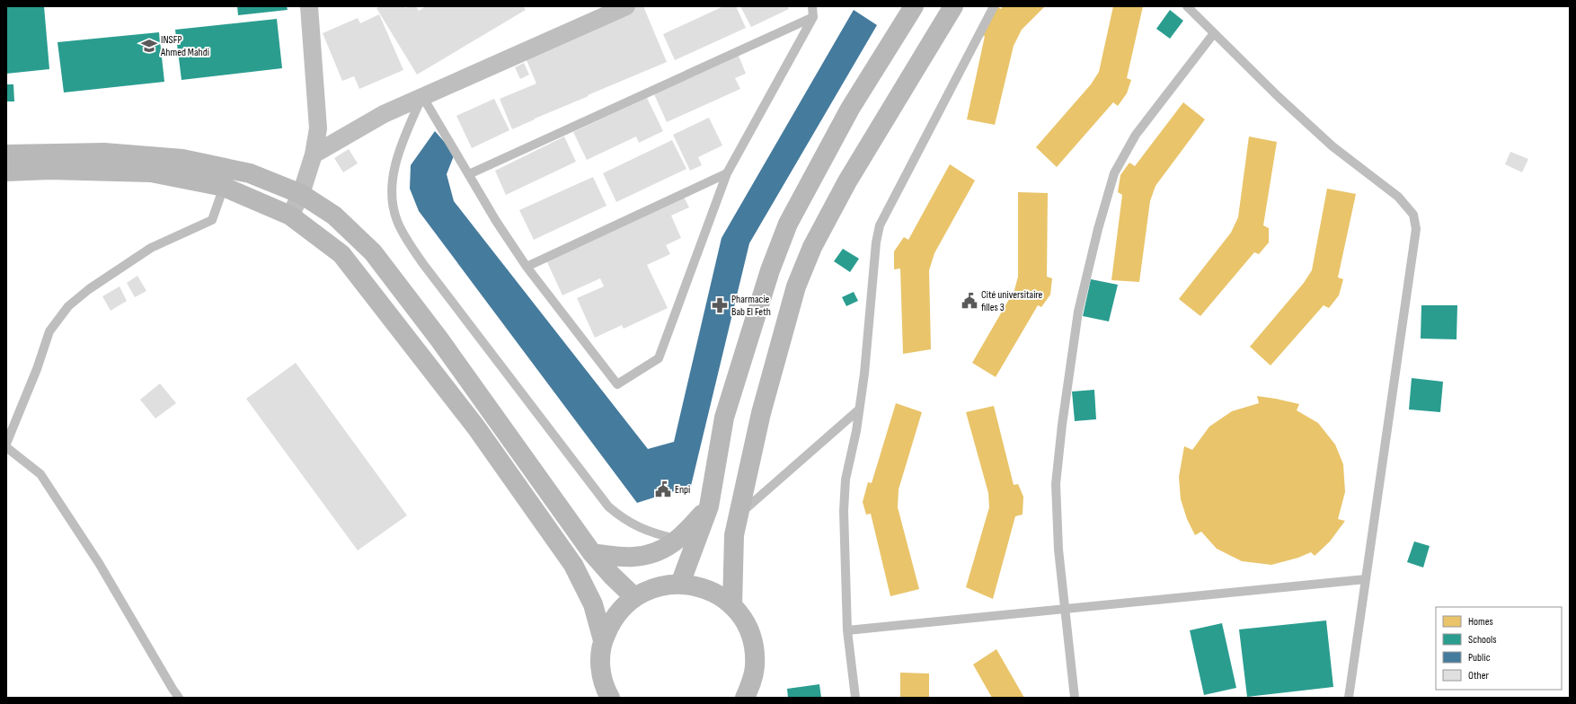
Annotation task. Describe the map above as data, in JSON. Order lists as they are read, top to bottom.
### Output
{
  "places": {
    "school or university": ["INSFP Ahmed Mahdi"],
    "public building": ["Cité universitaire filles 3", "Enpi"],
    "pharmacy": ["Pharmacie Bab El Feth"]
  },
  "legend": [
    "Homes",
    "Schools",
    "Public",
    "Other"
  ]
}
